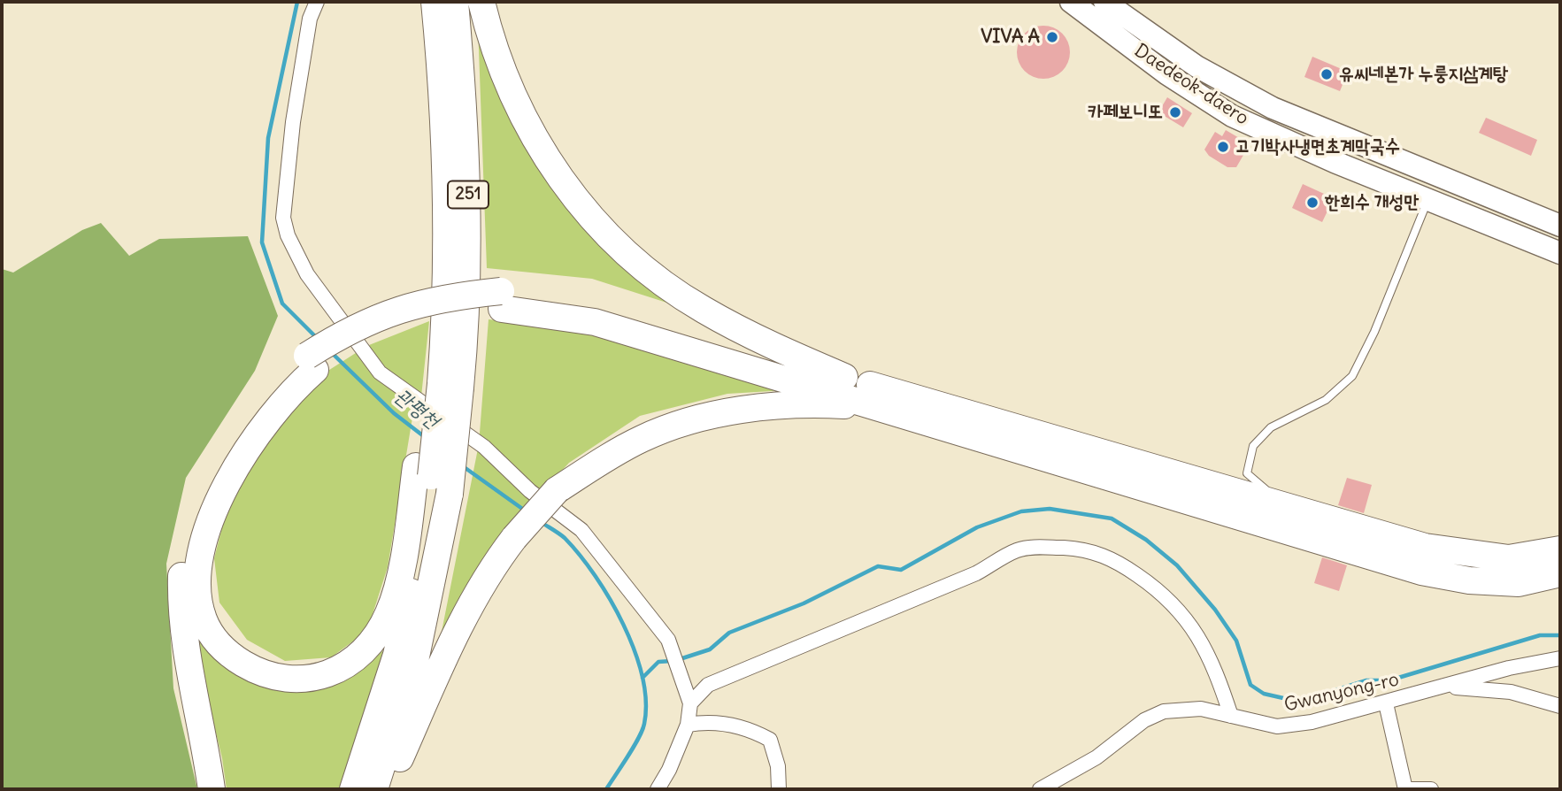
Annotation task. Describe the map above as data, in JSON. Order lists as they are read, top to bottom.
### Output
{
  "streets": {
    "highway": ["251"],
    "main road": ["Daedeok-daero"],
    "street": ["Gwanyong-ro"]
  },
  "water": ["관평천"],
  "places": [
    "VIVA A",
    "유씨네본가 누룽지삼계탕",
    "카페보니또",
    "고기박사냉면초계막국수",
    "한희수 개성만"
  ]
}
